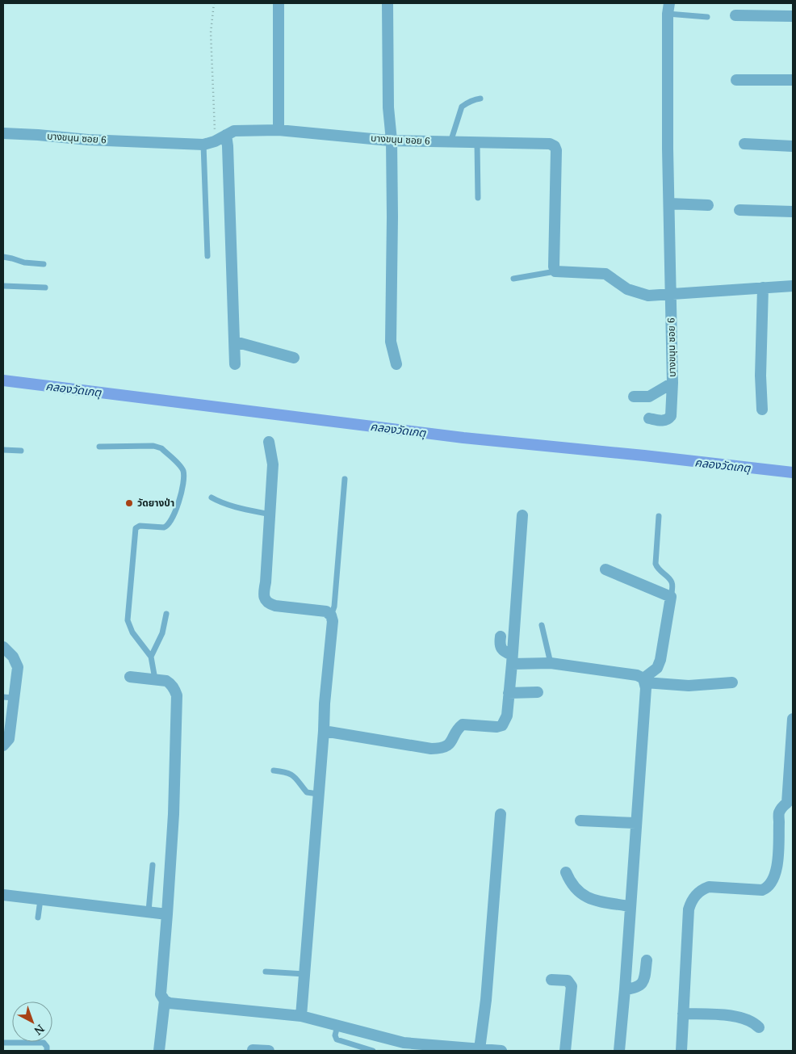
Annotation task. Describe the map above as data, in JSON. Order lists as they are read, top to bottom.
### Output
{
  "streets": {
    "street": ["บางขนุน ซอย 6"]
  },
  "water": ["คลองวัดเกตุ"],
  "places": ["วัดยางป่า"],
  "north": "bottom right"
}
